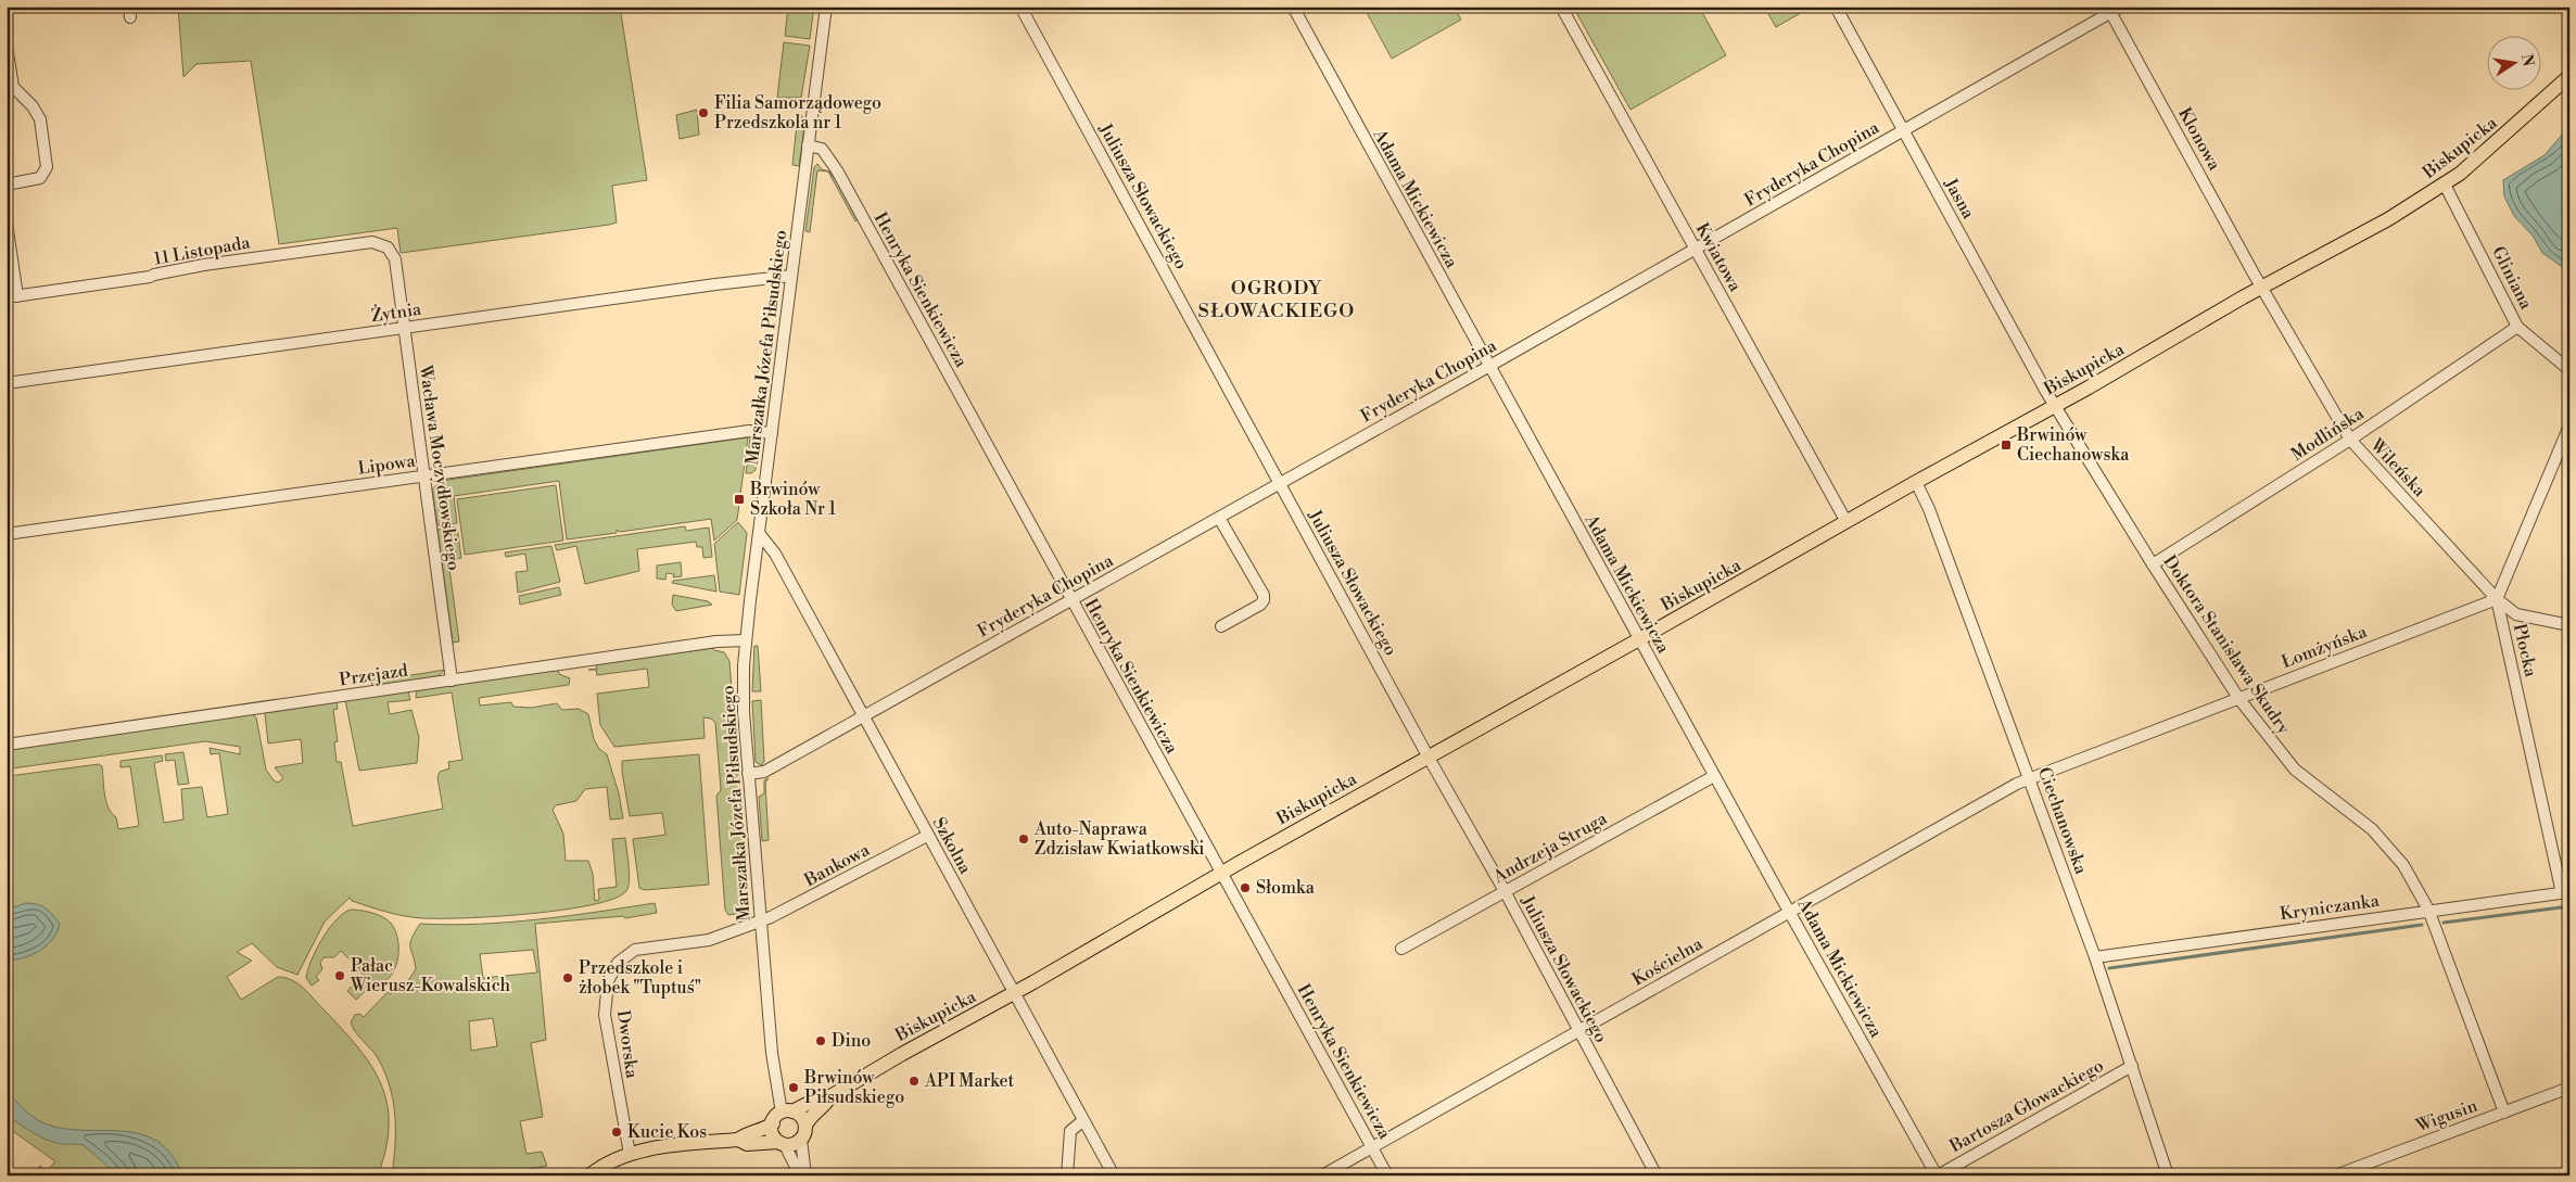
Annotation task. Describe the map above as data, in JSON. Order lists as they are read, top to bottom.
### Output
{
  "streets": {
    "main road": ["Biskupicka"],
    "street": [
      "Klonowa",
      "Fryderyka Chopina",
      "Juliusza Słowackiego",
      "Adama Mickiewicza",
      "Jasna",
      "11 Listopada",
      "Kwiatowa",
      "Gliniana",
      "Henryka Sienkiewicza",
      "Żytnia",
      "Marszałka Józefa Piłsudskiego",
      "Modlińska",
      "Lipowa",
      "Wacława Moczydłowskiego",
      "Wileńska",
      "Doktora Stanisława Skudry",
      "Łomżyńska",
      "Płocka",
      "Przejazd",
      "Ciechanowska",
      "Szkolna",
      "Andrzeja Struga",
      "Bankowa",
      "Kryniczanka",
      "Kościelna",
      "Dworska",
      "Bartosza Głowackiego",
      "Wigusin"
    ]
  },
  "crossings": [
    ["Klonowa", "Biskupicka"],
    ["Klonowa", "Fryderyka Chopina"],
    ["Klonowa", "Wileńska"],
    ["Biskupicka", "Juliusza Słowackiego"],
    ["Biskupicka", "Adama Mickiewicza"],
    ["Biskupicka", "Jasna"],
    ["Biskupicka", "Kwiatowa"],
    ["Biskupicka", "Gliniana"],
    ["Biskupicka", "Henryka Sienkiewicza"],
    ["Biskupicka", "Marszałka Józefa Piłsudskiego"],
    ["Biskupicka", "Wileńska"],
    ["Biskupicka", "Doktora Stanisława Skudry"],
    ["Biskupicka", "Ciechanowska"],
    ["Biskupicka", "Szkolna"],
    ["Biskupicka", "Dworska"],
    ["Fryderyka Chopina", "Juliusza Słowackiego"],
    ["Fryderyka Chopina", "Adama Mickiewicza"],
    ["Fryderyka Chopina", "Jasna"],
    ["Fryderyka Chopina", "Kwiatowa"],
    ["Fryderyka Chopina", "Henryka Sienkiewicza"],
    ["Fryderyka Chopina", "Marszałka Józefa Piłsudskiego"],
    ["Fryderyka Chopina", "Szkolna"],
    ["Juliusza Słowackiego", "Andrzeja Struga"],
    ["Juliusza Słowackiego", "Kościelna"],
    ["Adama Mickiewicza", "Andrzeja Struga"],
    ["Adama Mickiewicza", "Kościelna"],
    ["Adama Mickiewicza", "Bartosza Głowackiego"],
    ["Jasna", "Doktora Stanisława Skudry"],
    ["11 Listopada", "Wacława Moczydłowskiego"],
    ["Gliniana", "Modlińska"],
    ["Henryka Sienkiewicza", "Marszałka Józefa Piłsudskiego"],
    ["Henryka Sienkiewicza", "Kościelna"],
    ["Żytnia", "Marszałka Józefa Piłsudskiego"],
    ["Żytnia", "Wacława Moczydłowskiego"],
    ["Marszałka Józefa Piłsudskiego", "Lipowa"],
    ["Marszałka Józefa Piłsudskiego", "Przejazd"],
    ["Marszałka Józefa Piłsudskiego", "Szkolna"],
    ["Marszałka Józefa Piłsudskiego", "Bankowa"],
    ["Marszałka Józefa Piłsudskiego", "Dworska"],
    ["Modlińska", "Wileńska"],
    ["Modlińska", "Doktora Stanisława Skudry"],
    ["Lipowa", "Wacława Moczydłowskiego"],
    ["Wacława Moczydłowskiego", "Przejazd"],
    ["Wileńska", "Łomżyńska"],
    ["Wileńska", "Płocka"],
    ["Doktora Stanisława Skudry", "Łomżyńska"],
    ["Doktora Stanisława Skudry", "Kryniczanka"],
    ["Doktora Stanisława Skudry", "Wigusin"],
    ["Łomżyńska", "Płocka"],
    ["Łomżyńska", "Ciechanowska"],
    ["Łomżyńska", "Kościelna"],
    ["Płocka", "Kryniczanka"],
    ["Ciechanowska", "Kryniczanka"],
    ["Ciechanowska", "Kościelna"],
    ["Ciechanowska", "Bartosza Głowackiego"],
    ["Szkolna", "Bankowa"],
    ["Bankowa", "Dworska"]
  ],
  "districts": ["OGRODY SŁOWACKIEGO"],
  "places": {
    "other": [
      "Filia Samorządowego Przedszkola nr 1",
      "Auto-Naprawa Zdzisław Kwiatkowski",
      "Słomka",
      "Pałac Wierusz-Kowalskich",
      "Przedszkole i żłobek \"Tuptuś\"",
      "Dino",
      "API Market",
      "Brwinów Piłsudskiego",
      "Kucie Kos"
    ],
    "transit": ["Brwinów Ciechanowska", "Brwinów Szkoła Nr 1"]
  },
  "north": "right"
}
